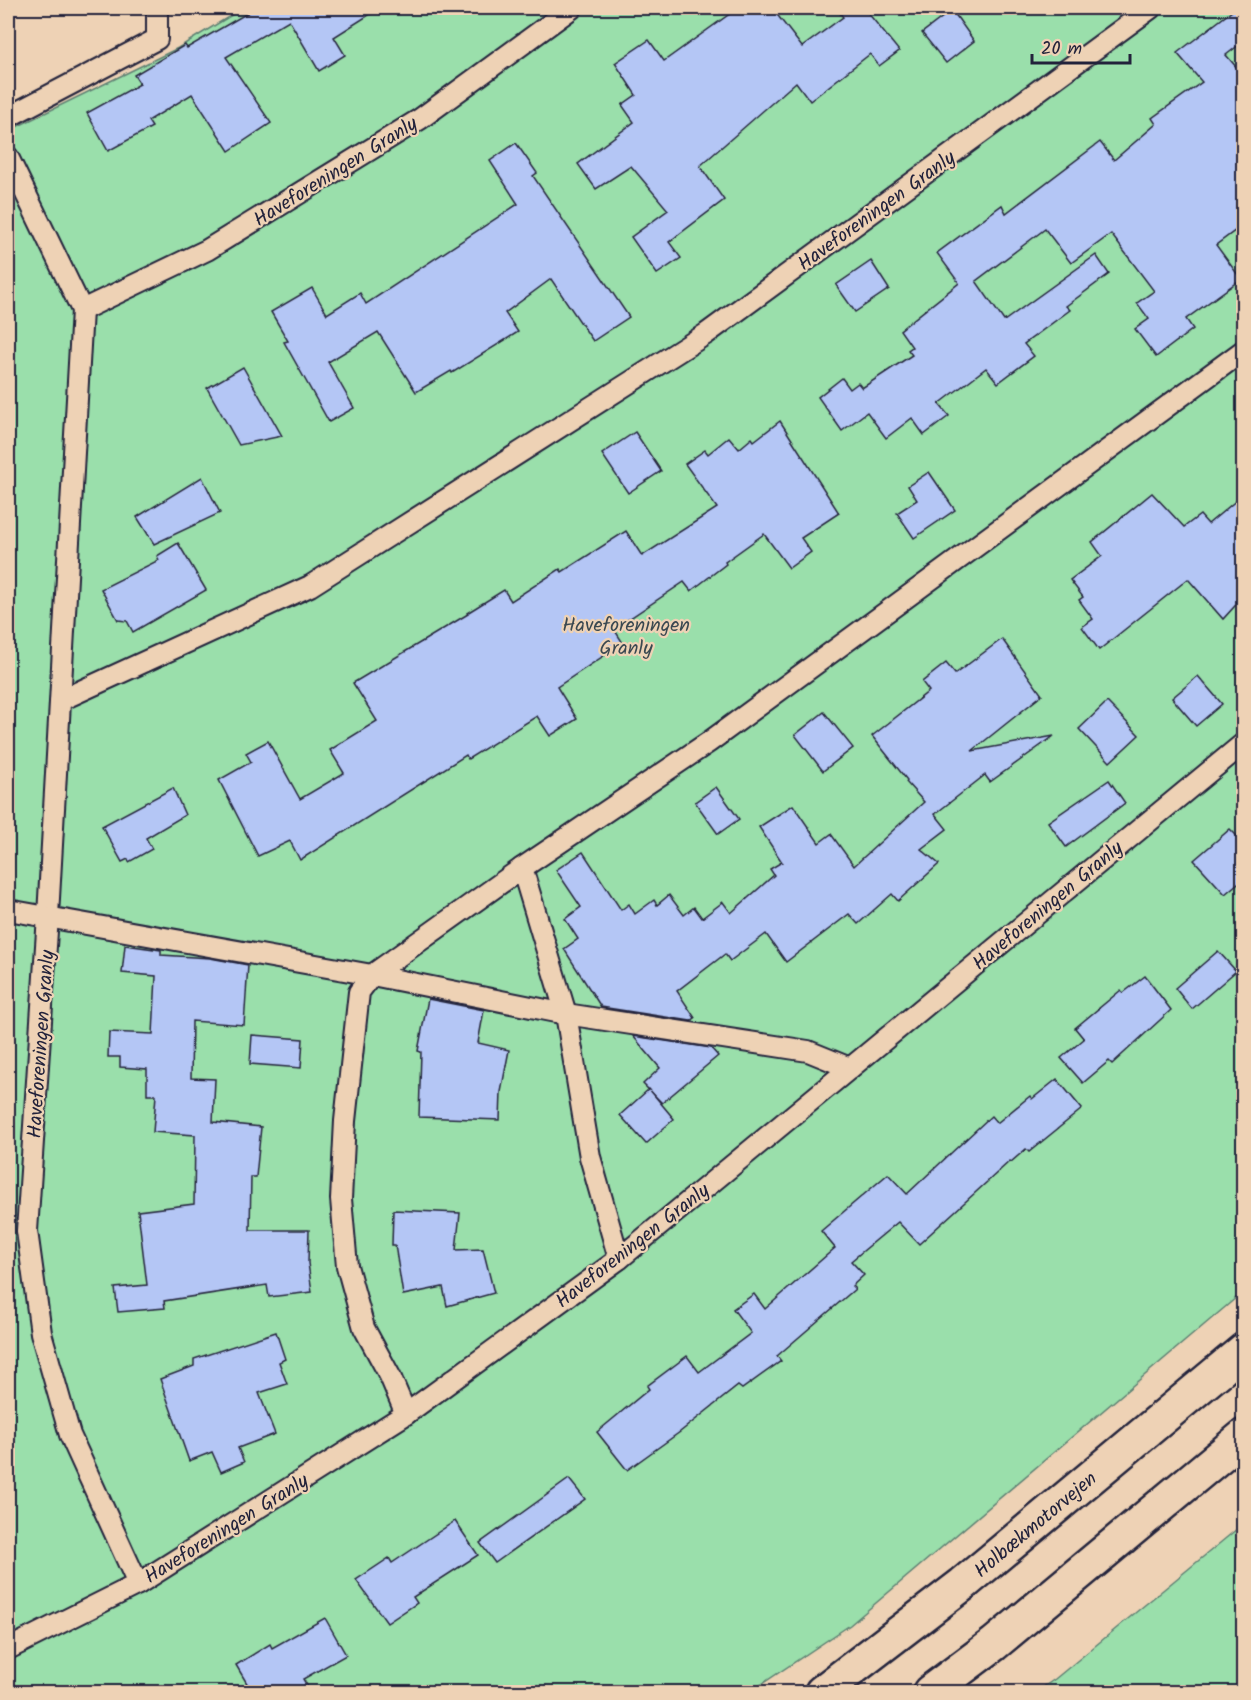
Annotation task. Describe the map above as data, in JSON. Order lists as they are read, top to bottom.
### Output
{
  "streets": {
    "highway": ["Holbækmotorvejen"],
    "lane": ["Haveforeningen Granly"]
  },
  "parks": ["Haveforeningen Granly"],
  "scale_bar": "20 m"
}
